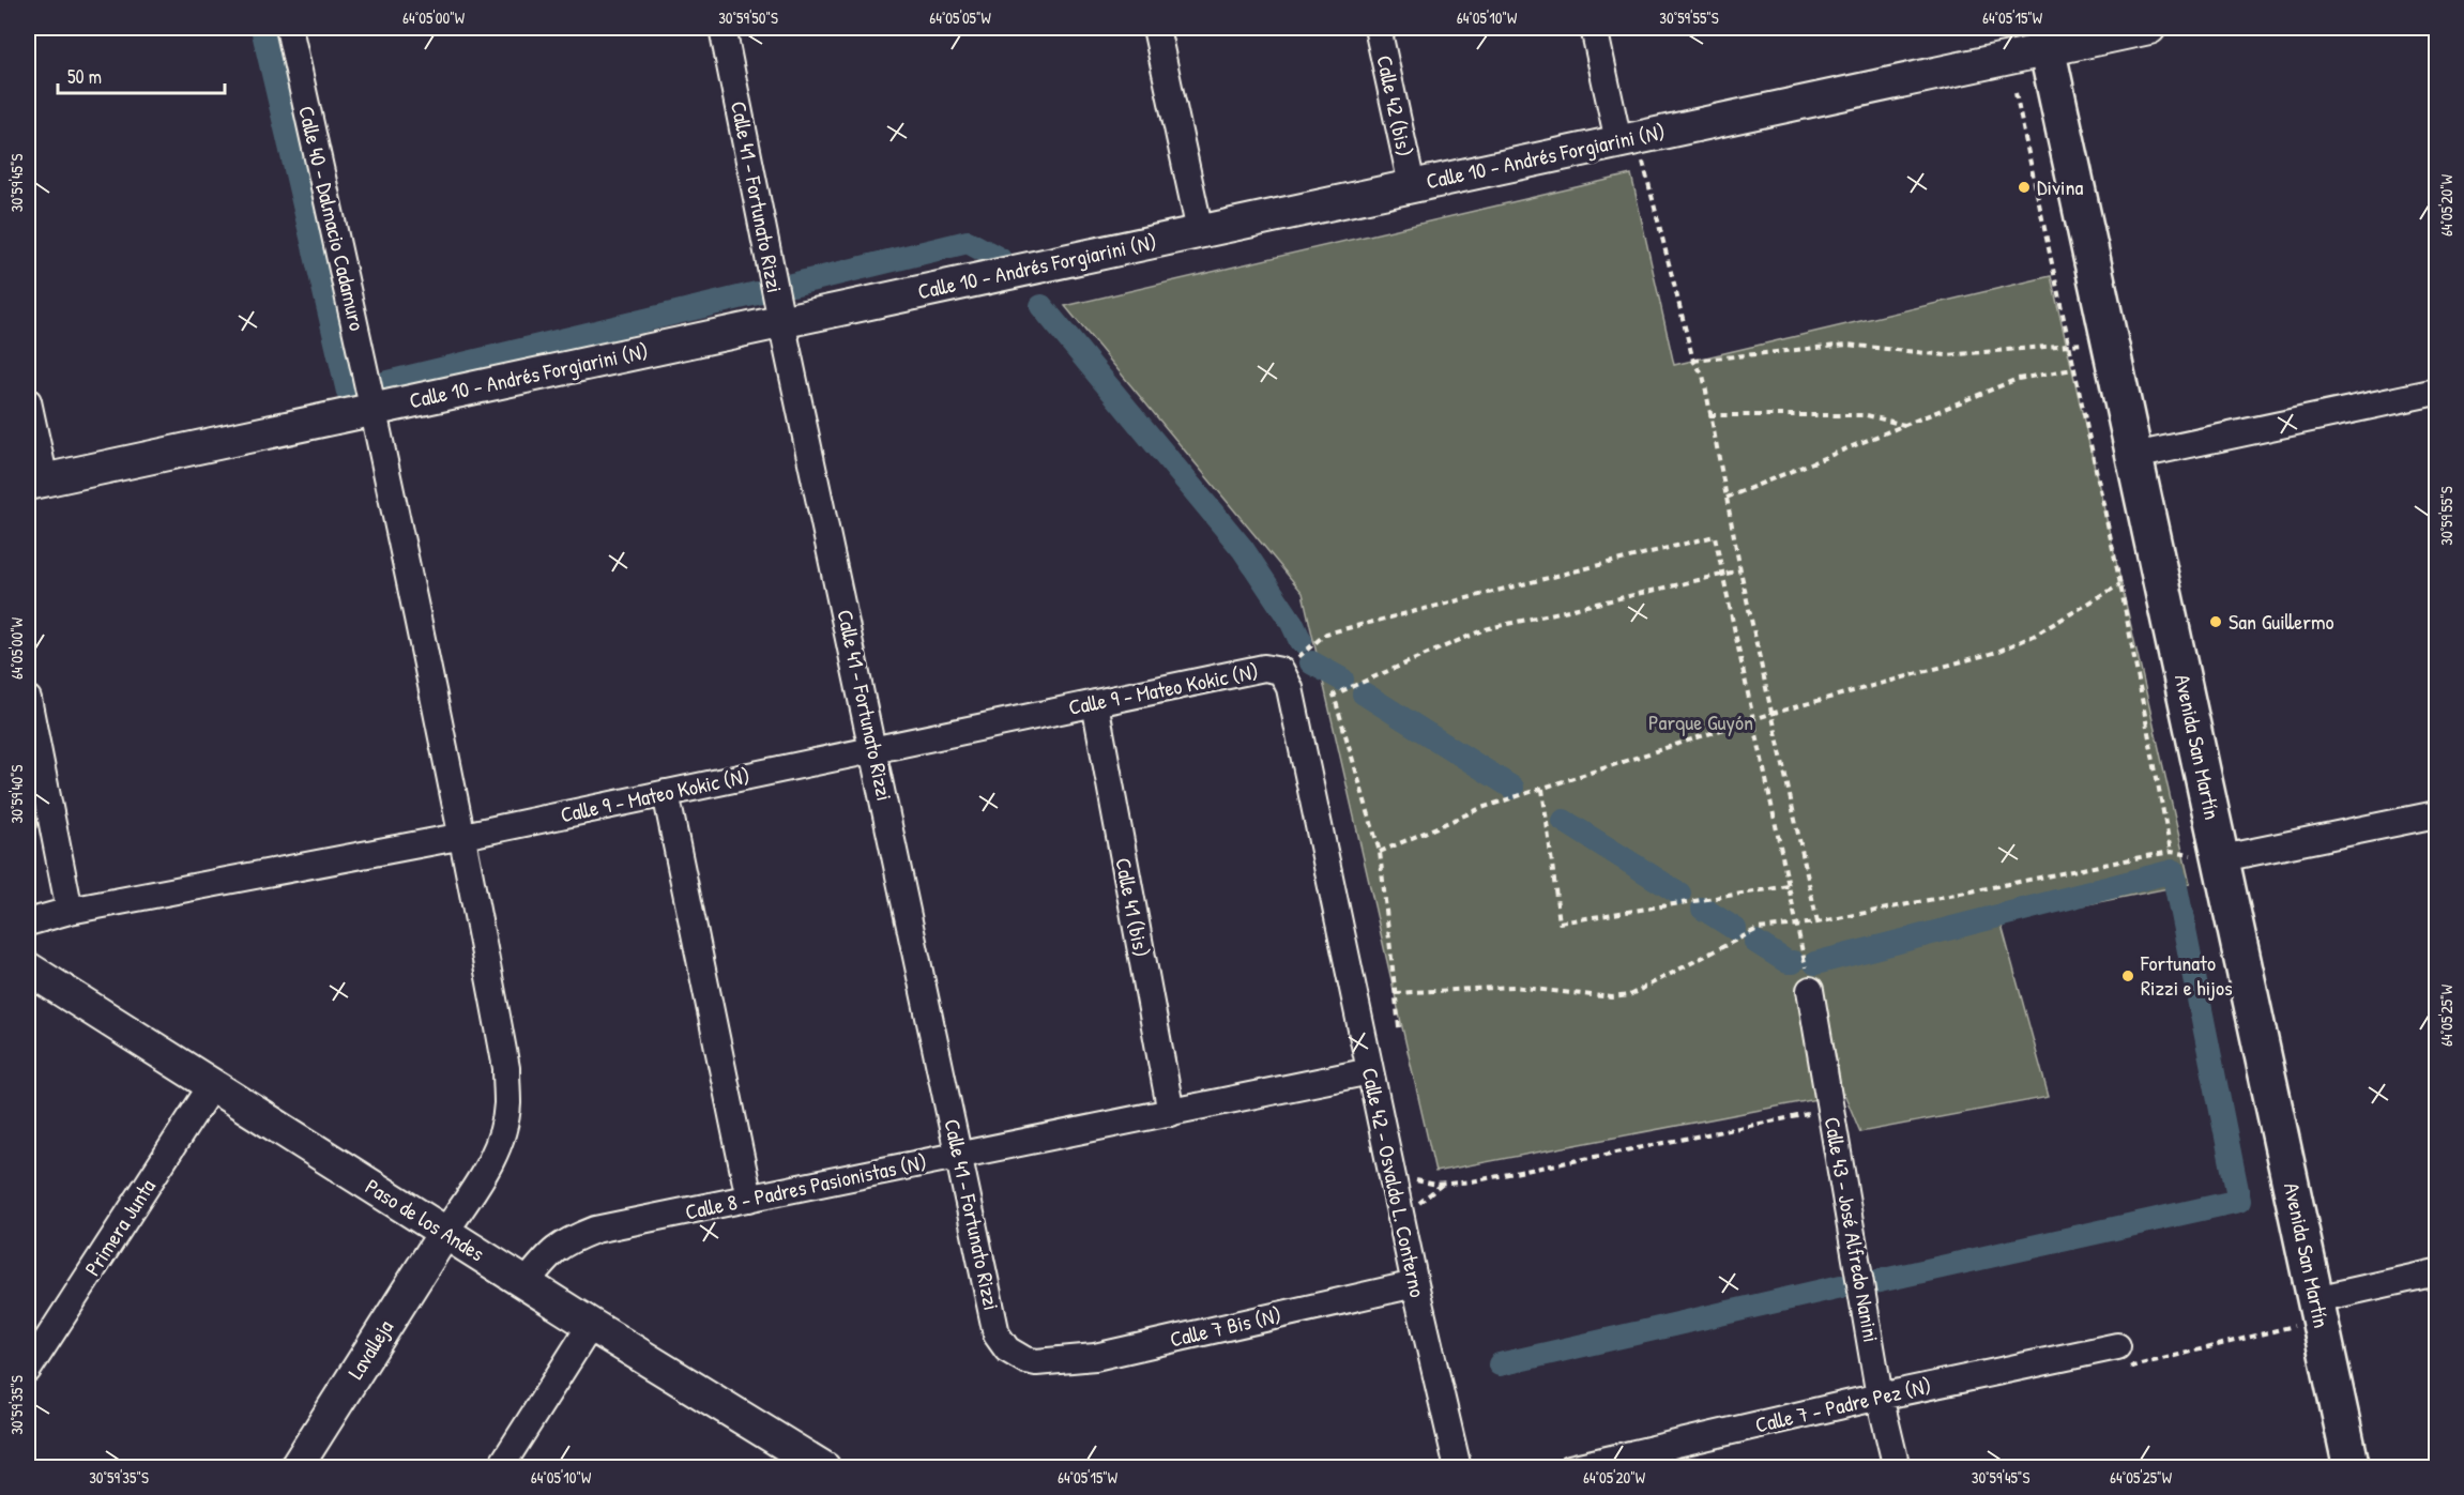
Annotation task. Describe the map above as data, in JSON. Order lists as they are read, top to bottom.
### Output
{
  "streets": {
    "main road": ["Avenida San Martín"],
    "street": [
      "Calle 42 (bis)",
      "Calle 10 - Andrés Forgiarini (N)",
      "Calle 41 - Fortunato Rizzi",
      "Calle 40 - Dalmacio Cadamuro",
      "Calle 9 - Mateo Kokic (N)",
      "Calle 41 (bis)",
      "Calle 42 - Osvaldo L. Conterno",
      "Calle 8 - Padres Pasionistas (N)",
      "Paso de los Andes",
      "Primera Junta",
      "Calle 43 - José Alfredo Nanini",
      "Calle 7 Bis (N)",
      "Lavalleja",
      "Calle 7 - Padre Pez (N)"
    ]
  },
  "crossings": [
    ["Calle 42 (bis)", "Calle 10 - Andrés Forgiarini (N)"],
    ["Calle 10 - Andrés Forgiarini (N)", "Calle 41 - Fortunato Rizzi"],
    ["Calle 10 - Andrés Forgiarini (N)", "Calle 40 - Dalmacio Cadamuro"],
    ["Calle 10 - Andrés Forgiarini (N)", "Avenida San Martín"],
    ["Calle 41 - Fortunato Rizzi", "Calle 9 - Mateo Kokic (N)"],
    ["Calle 41 - Fortunato Rizzi", "Calle 8 - Padres Pasionistas (N)"],
    ["Calle 41 - Fortunato Rizzi", "Calle 7 Bis (N)"],
    ["Calle 40 - Dalmacio Cadamuro", "Calle 9 - Mateo Kokic (N)"],
    ["Calle 40 - Dalmacio Cadamuro", "Paso de los Andes"],
    ["Calle 40 - Dalmacio Cadamuro", "Lavalleja"],
    ["Calle 9 - Mateo Kokic (N)", "Calle 41 (bis)"],
    ["Calle 9 - Mateo Kokic (N)", "Calle 42 - Osvaldo L. Conterno"],
    ["Calle 41 (bis)", "Calle 8 - Padres Pasionistas (N)"],
    ["Calle 42 - Osvaldo L. Conterno", "Calle 8 - Padres Pasionistas (N)"],
    ["Calle 42 - Osvaldo L. Conterno", "Calle 7 Bis (N)"],
    ["Calle 8 - Padres Pasionistas (N)", "Paso de los Andes"],
    ["Paso de los Andes", "Primera Junta"],
    ["Paso de los Andes", "Lavalleja"],
    ["Calle 43 - José Alfredo Nanini", "Calle 7 - Padre Pez (N)"]
  ],
  "parks": ["Parque Guyón"],
  "places": ["Divina", "San Guillermo", "Fortunato Rizzi e hijos"],
  "scale_bar": "50 m",
  "coordinates": [
    "64°05'00\"W",
    "30°59'50\"S",
    "64°05'05\"W",
    "64°05'10\"W",
    "30°59'55\"S",
    "64°05'15\"W",
    "30°59'45\"S",
    "64°05'20\"W",
    "30°59'40\"S",
    "64°05'25\"W",
    "30°59'35\"S"
  ]
}
